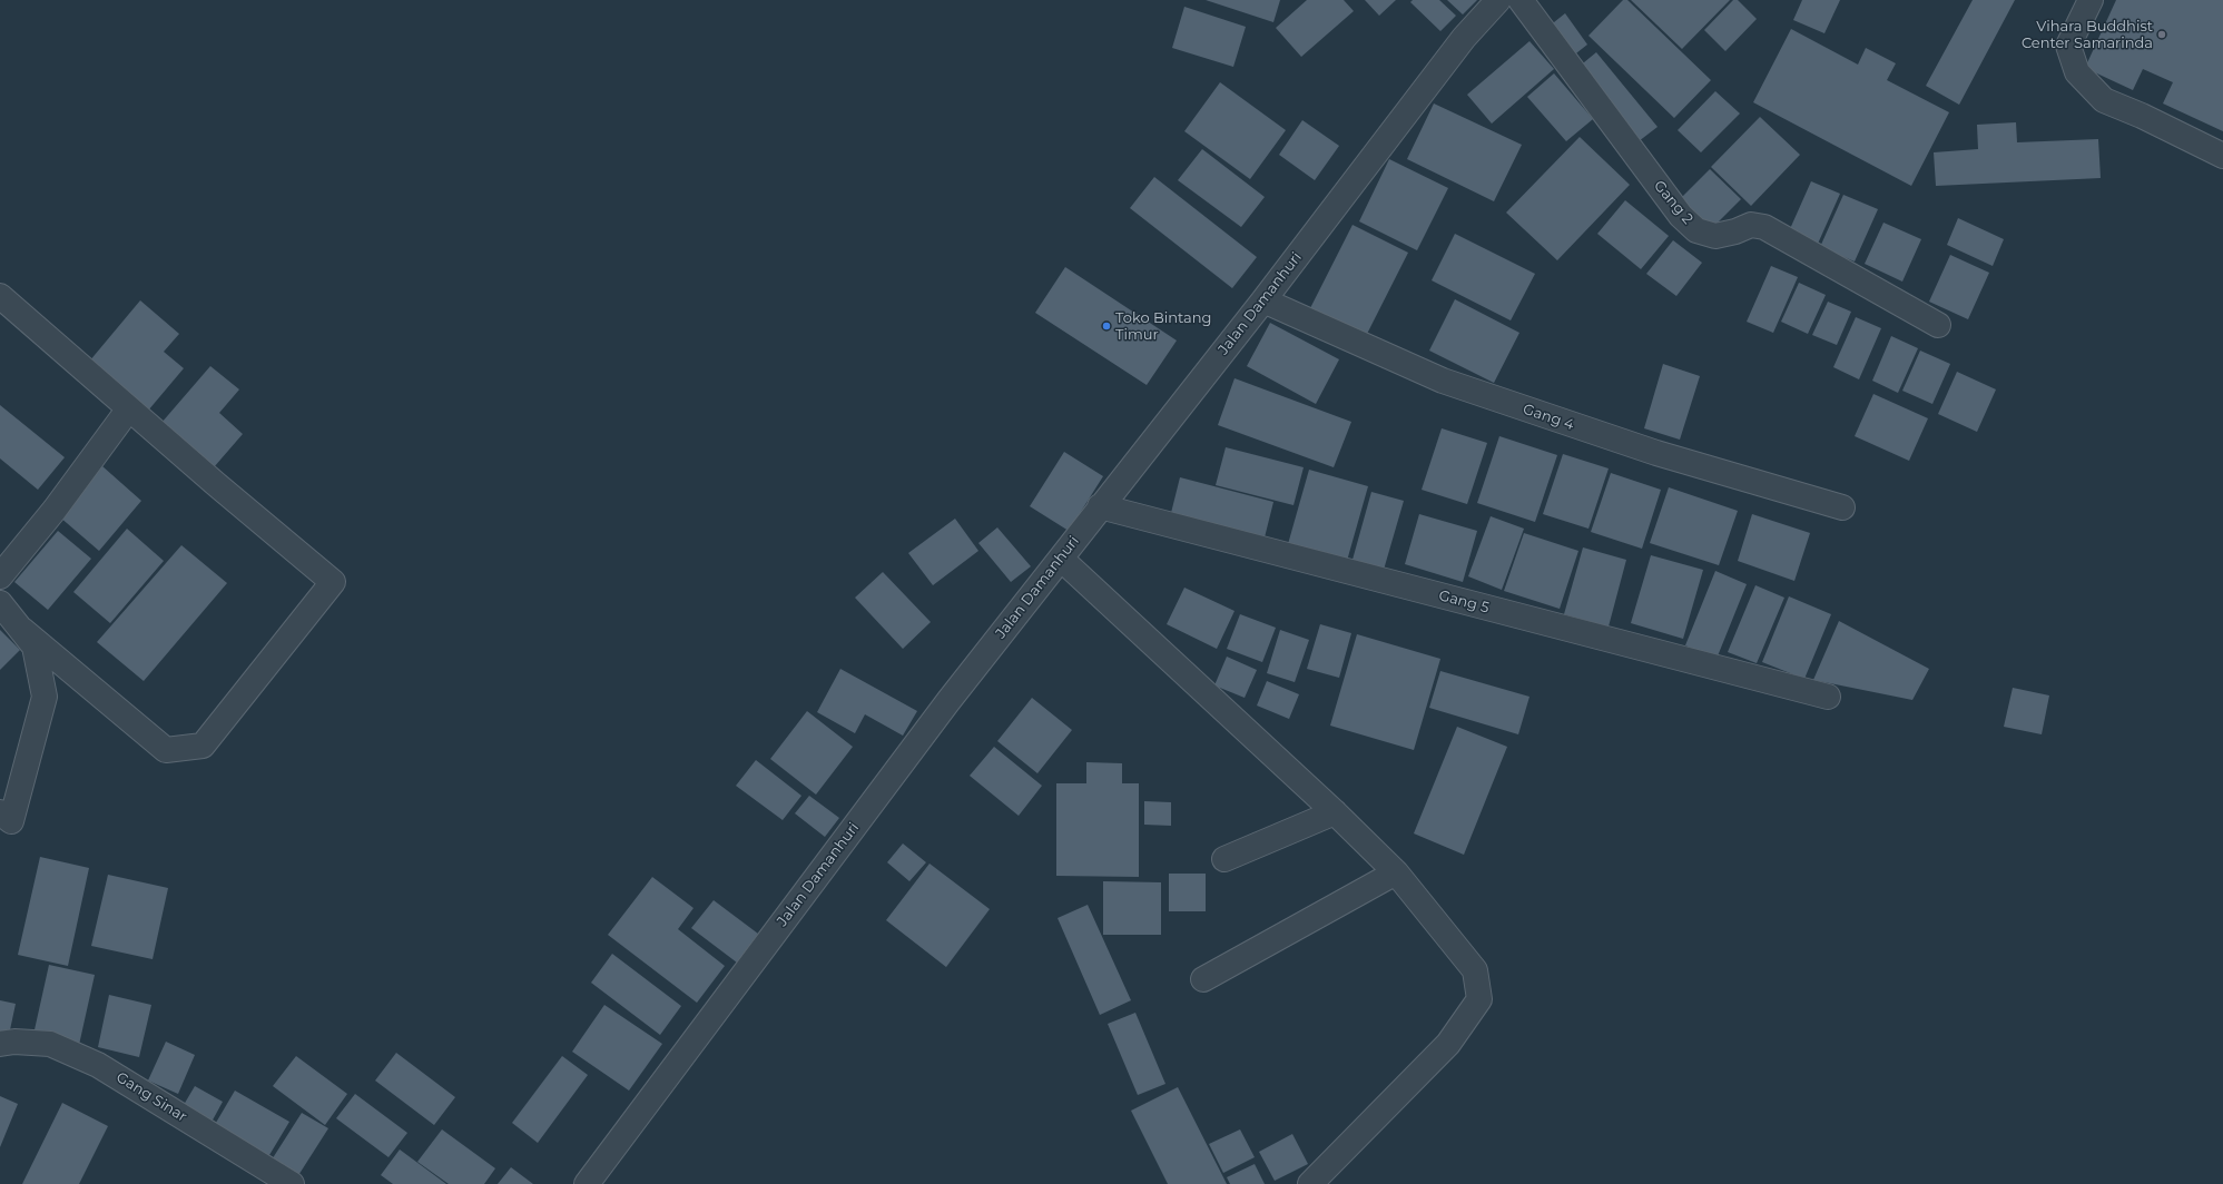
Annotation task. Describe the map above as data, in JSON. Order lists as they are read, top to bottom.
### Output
{
  "streets": {
    "street": [
      "Gang 2",
      "Jalan Damanhuri",
      "Gang 4",
      "Gang 5",
      "Gang Sinar"
    ]
  },
  "crossings": [
    ["Jalan Damanhuri", "Gang 4"],
    ["Jalan Damanhuri", "Gang 5"]
  ],
  "places": ["Vihara Buddhist Center Samarinda", "Toko Bintang Timur"]
}
